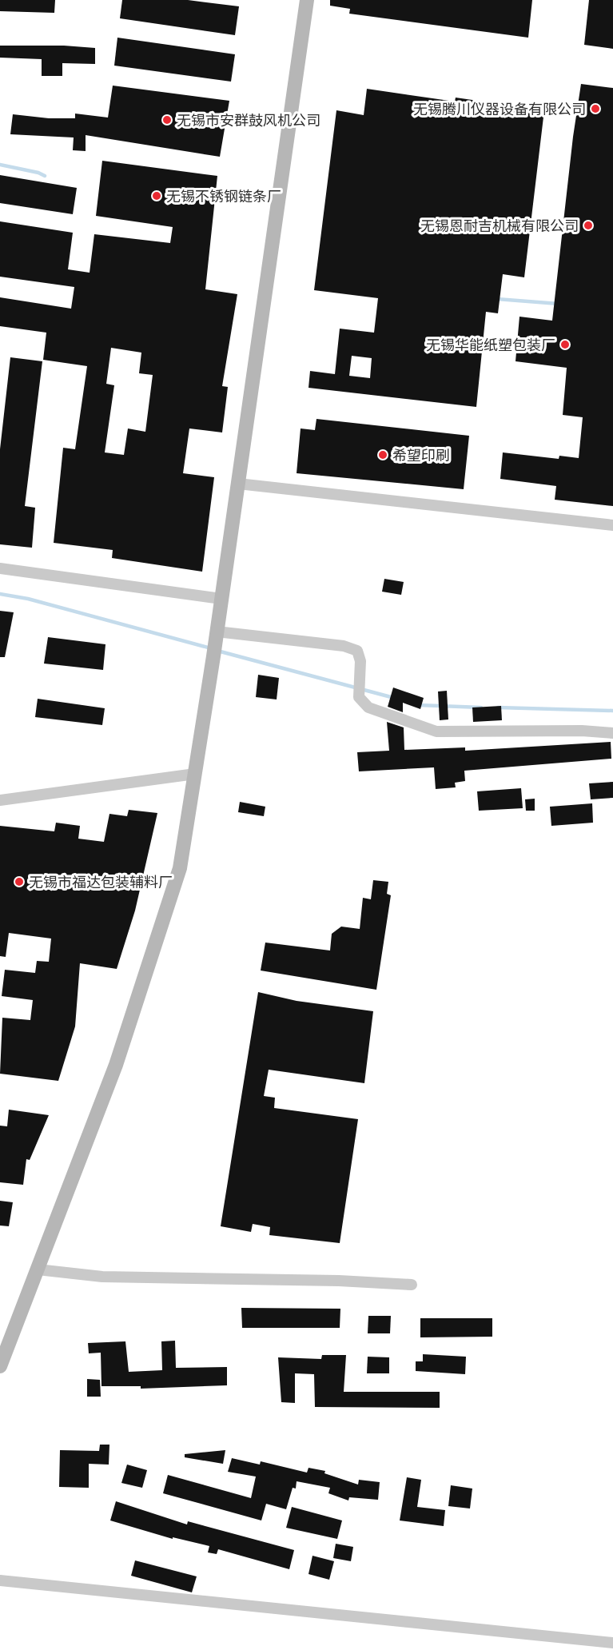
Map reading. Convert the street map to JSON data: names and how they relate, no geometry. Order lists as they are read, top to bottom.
{
  "places": [
    "无锡腾川仪器设备有限公司",
    "无锡市安群鼓风机公司",
    "无锡不锈钢链条厂",
    "无锡恩耐吉机械有限公司",
    "无锡华能纸塑包装厂",
    "希望印刷",
    "无锡市福达包装辅料厂"
  ]
}
